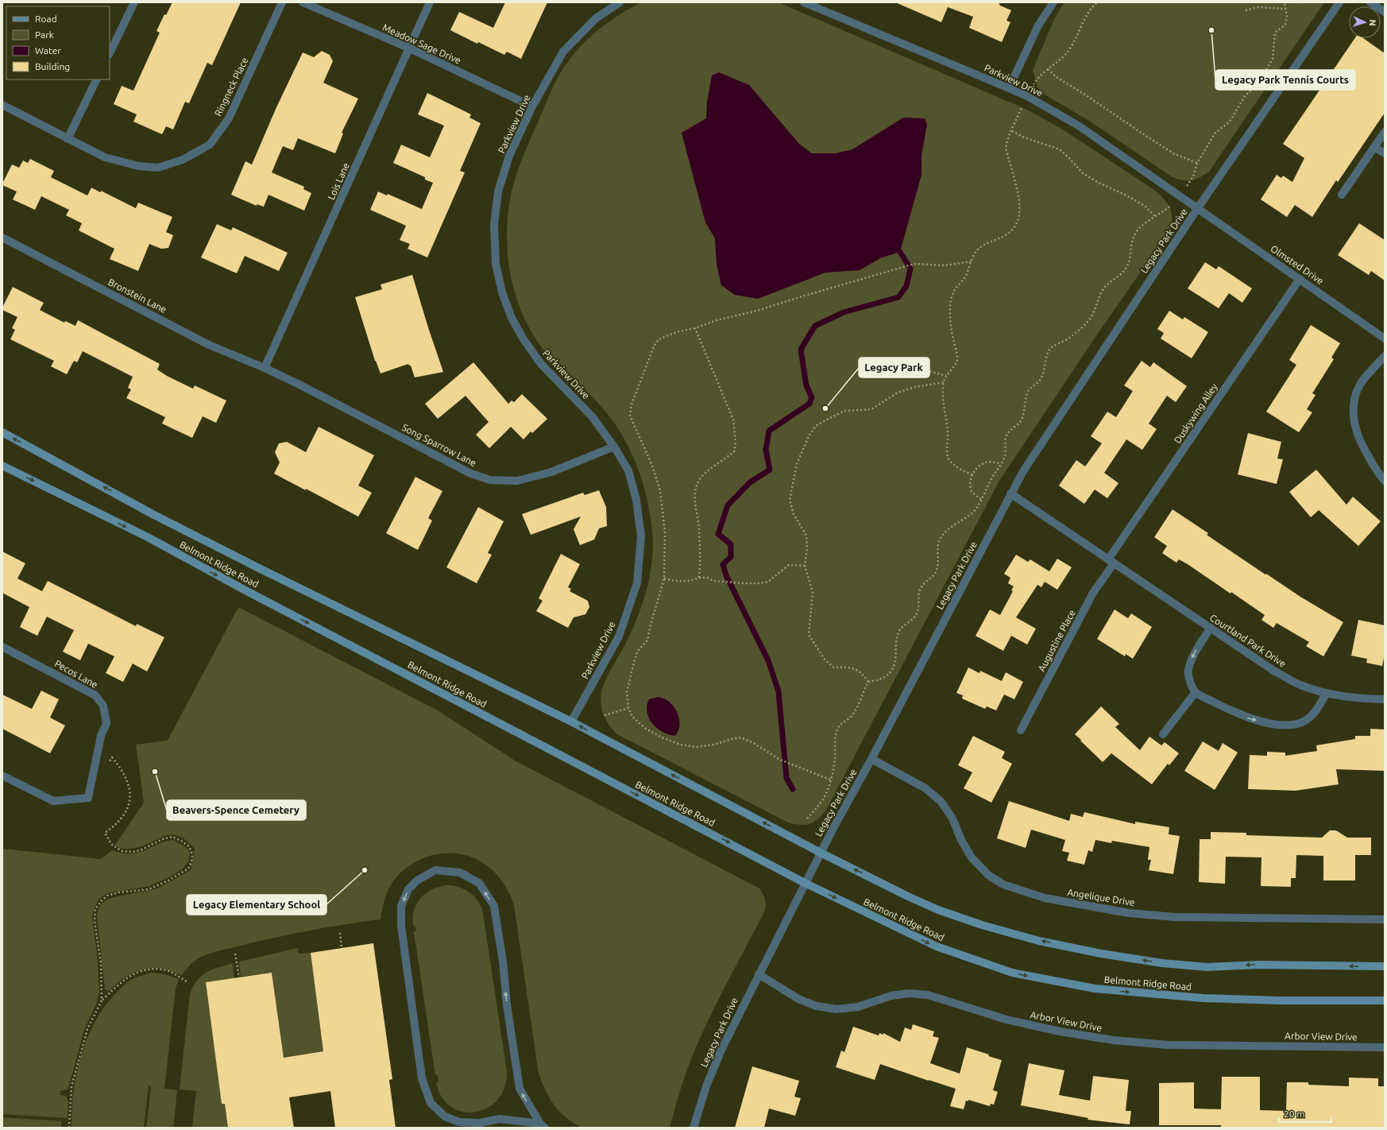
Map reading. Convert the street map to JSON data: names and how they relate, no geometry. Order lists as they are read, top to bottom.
{
  "streets": {
    "main road": ["Belmont Ridge Road"],
    "street": [
      "Meadow Sage Drive",
      "Parkview Drive",
      "Ringneck Place",
      "Lois Lane",
      "Legacy Park Drive",
      "Olmsted Drive",
      "Bronstein Lane",
      "Duskywing Alley",
      "Song Sparrow Lane",
      "Augustine Place",
      "Courtland Park Drive",
      "Pecos Lane",
      "Angelique Drive",
      "Arbor View Drive"
    ]
  },
  "crossings": [
    ["Meadow Sage Drive", "Parkview Drive"],
    ["Meadow Sage Drive", "Lois Lane"],
    ["Parkview Drive", "Legacy Park Drive"],
    ["Parkview Drive", "Olmsted Drive"],
    ["Parkview Drive", "Song Sparrow Lane"],
    ["Parkview Drive", "Belmont Ridge Road"],
    ["Lois Lane", "Bronstein Lane"],
    ["Lois Lane", "Song Sparrow Lane"],
    ["Legacy Park Drive", "Olmsted Drive"],
    ["Legacy Park Drive", "Belmont Ridge Road"],
    ["Legacy Park Drive", "Angelique Drive"],
    ["Legacy Park Drive", "Arbor View Drive"],
    ["Olmsted Drive", "Duskywing Alley"],
    ["Bronstein Lane", "Song Sparrow Lane"],
    ["Duskywing Alley", "Augustine Place"],
    ["Duskywing Alley", "Courtland Park Drive"],
    ["Augustine Place", "Courtland Park Drive"]
  ],
  "places": [
    "Legacy Park Tennis Courts",
    "Legacy Park",
    "Beavers-Spence Cemetery",
    "Legacy Elementary School"
  ],
  "legend": [
    "Road",
    "Park",
    "Water",
    "Building"
  ],
  "scale_bar": "20 m",
  "north": "right"
}
